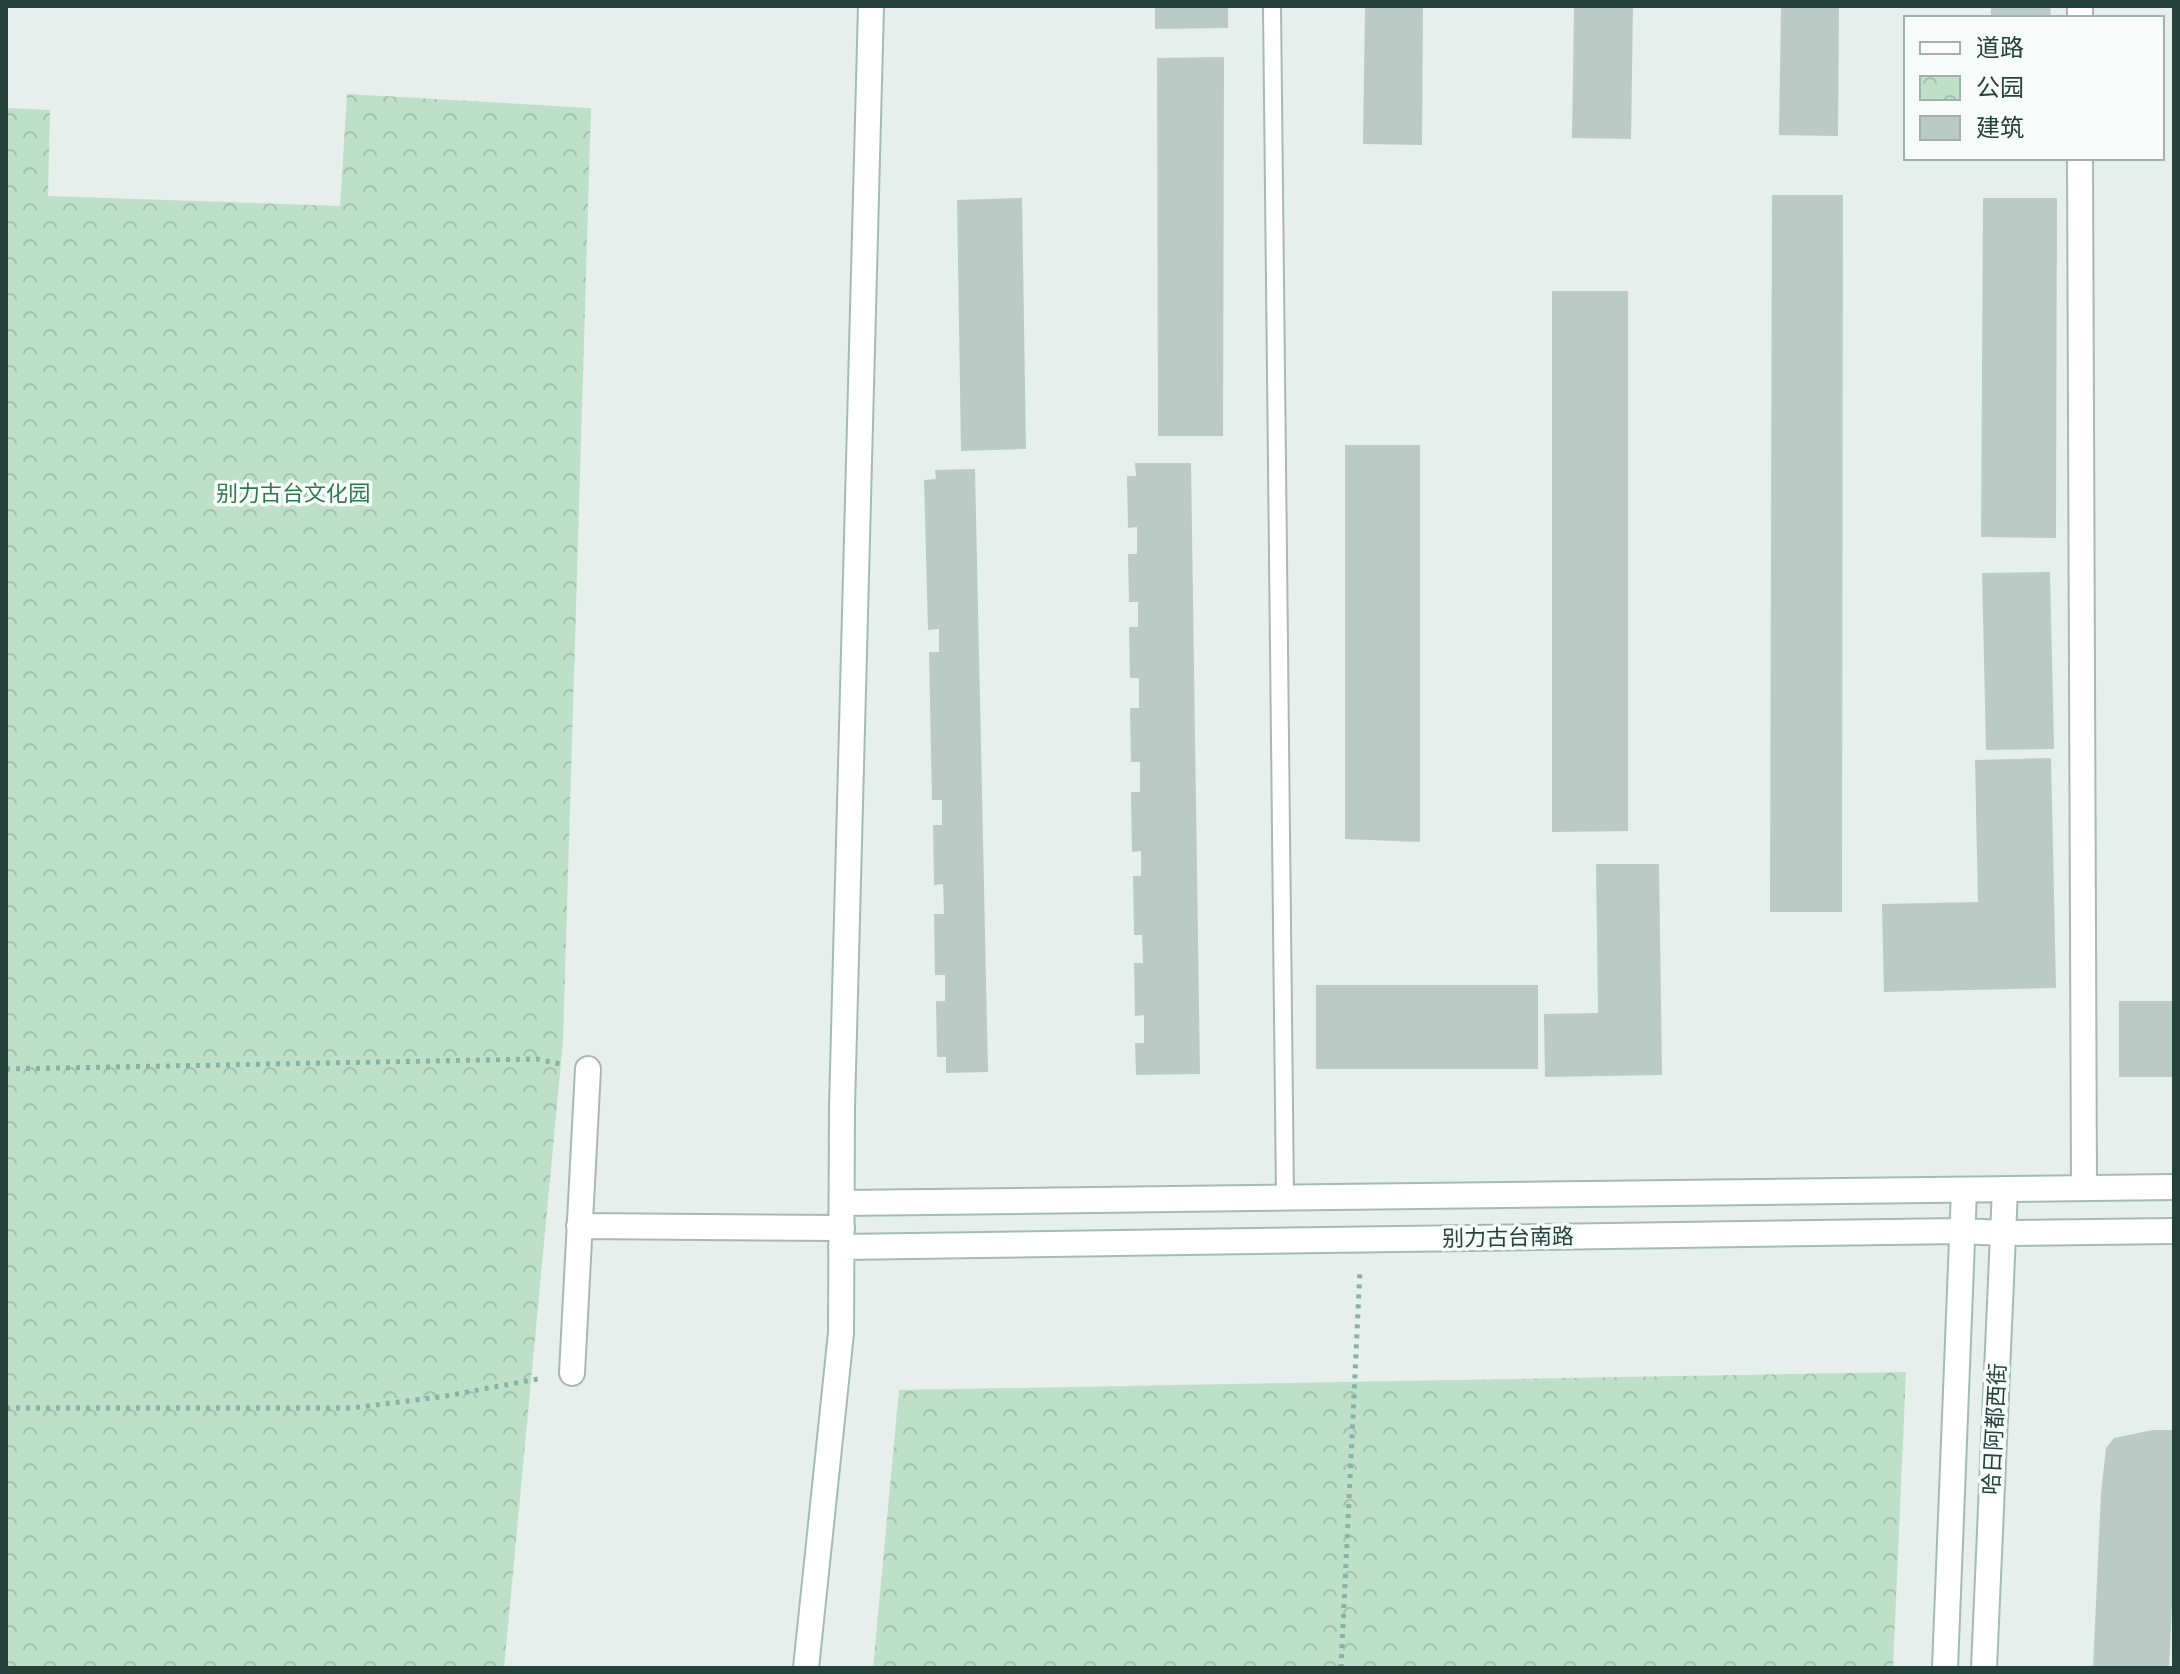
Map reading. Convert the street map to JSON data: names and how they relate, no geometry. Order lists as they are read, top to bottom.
{
  "streets": {
    "street": ["别力古台南路", "哈日阿都西街"]
  },
  "crossings": [
    ["别力古台南路", "哈日阿都西街"]
  ],
  "parks": ["别力古台文化园"],
  "legend": ["道路", "公园", "建筑"]
}
